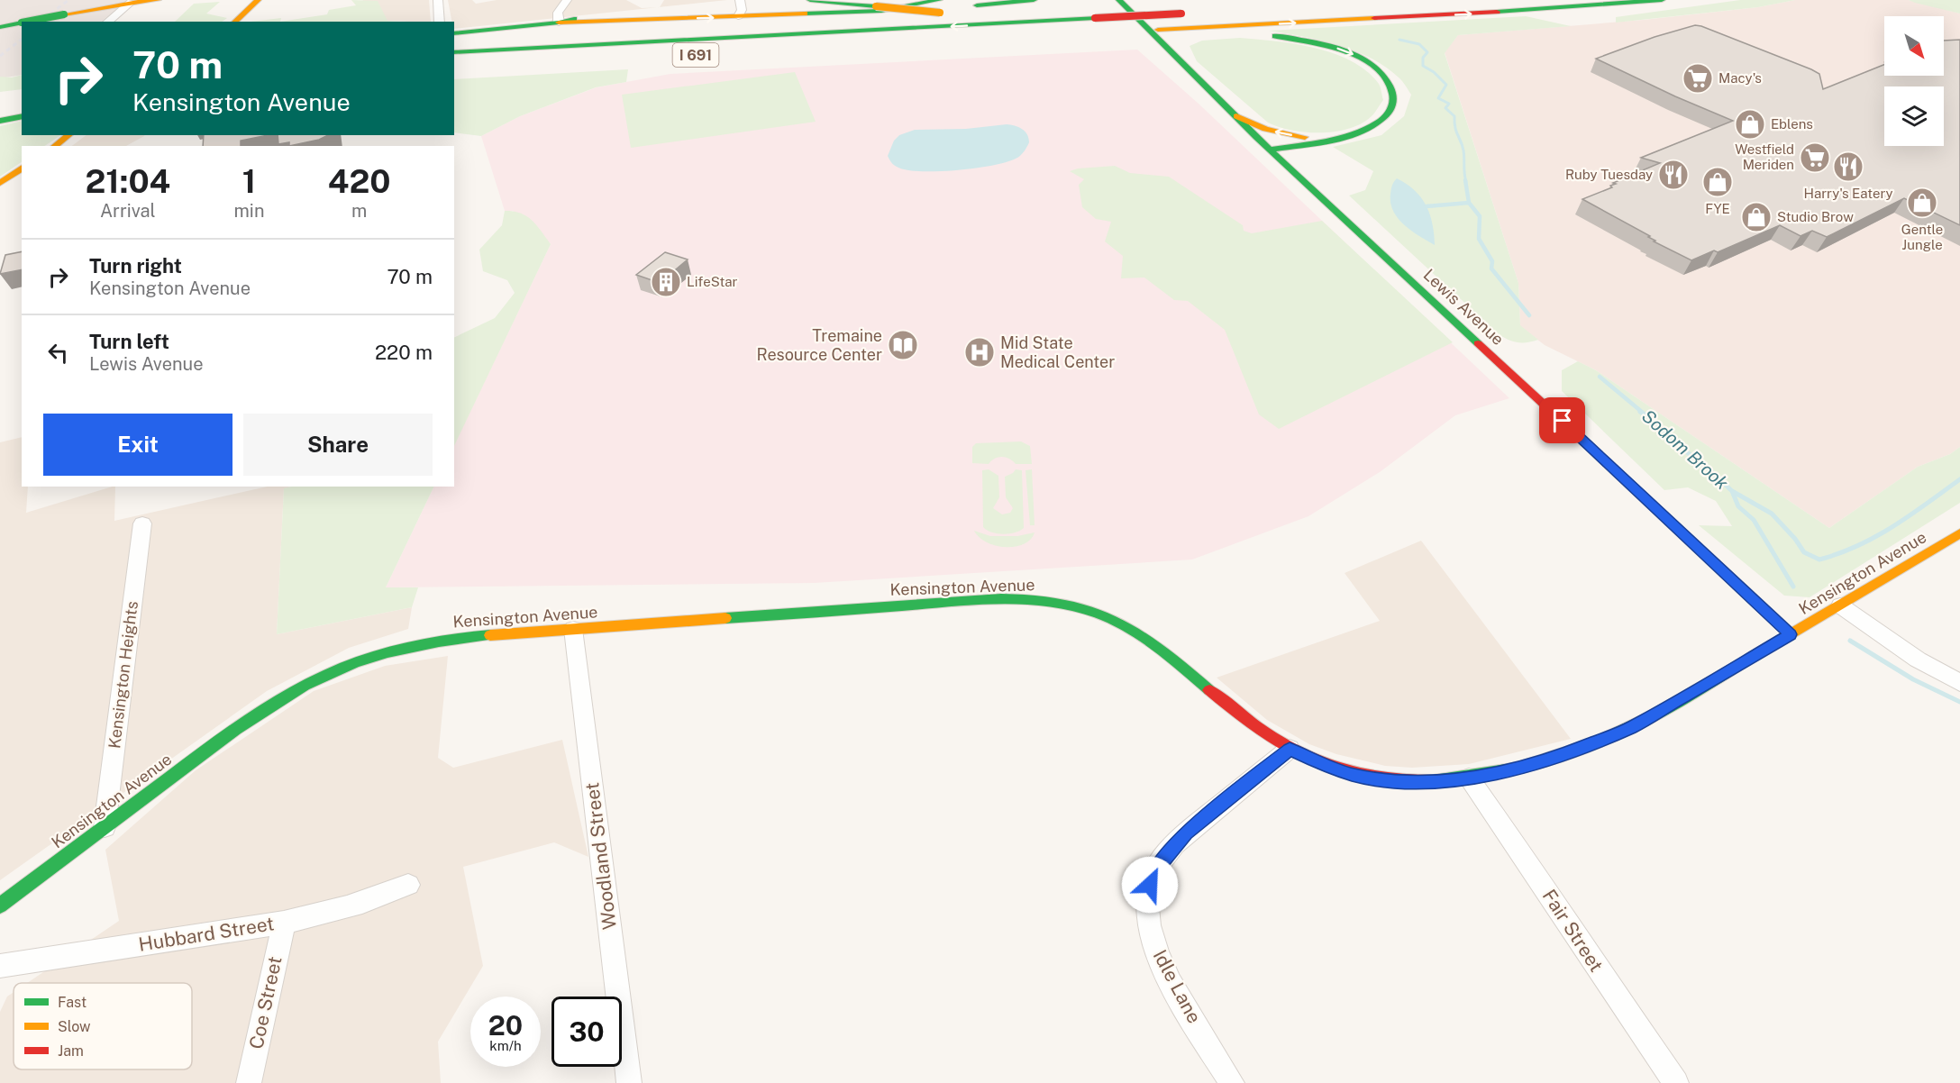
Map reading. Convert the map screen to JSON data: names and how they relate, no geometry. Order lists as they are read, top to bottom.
{
  "streets": {
    "main road": ["I 691", "Lewis Avenue", "Kensington Avenue"],
    "street": [
      "Kensington Heights",
      "Woodland Street",
      "Fair Street",
      "Hubbard Street",
      "Idle Lane",
      "Coe Street"
    ]
  },
  "crossings": [
    ["Lewis Avenue", "Kensington Avenue"],
    ["Kensington Avenue", "Kensington Heights"],
    ["Kensington Avenue", "Woodland Street"],
    ["Kensington Avenue", "Fair Street"],
    ["Kensington Avenue", "Idle Lane"],
    ["Hubbard Street", "Coe Street"]
  ],
  "water": ["Sodom Brook"],
  "places": {
    "supermarket": ["Macy's", "Westfield Meriden"],
    "shop": [
      "Eblens",
      "FYE",
      "Gentle Jungle",
      "Studio Brow"
    ],
    "restaurant": ["Harry's Eatery", "Ruby Tuesday"],
    "building": ["LifeStar"],
    "library": ["Tremaine Resource Center"],
    "hospital": ["Mid State Medical Center"]
  },
  "legend": ["Fast", "Slow", "Jam"],
  "north": "bottom right",
  "page": {
    "turn": ["70 m", "Kensington Avenue"],
    "eta": [
      "21:04",
      "Arrival",
      "1",
      "min",
      "420",
      "m"
    ],
    "list": [
      {
        "name": "Turn right",
        "note": "Kensington Avenue",
        "value": "70 m"
      },
      {
        "name": "Turn left",
        "note": "Lewis Avenue",
        "value": "220 m"
      }
    ],
    "buttons": ["Exit", "Share"],
    "speed": "20 km/h",
    "limit": "30"
  }
}
